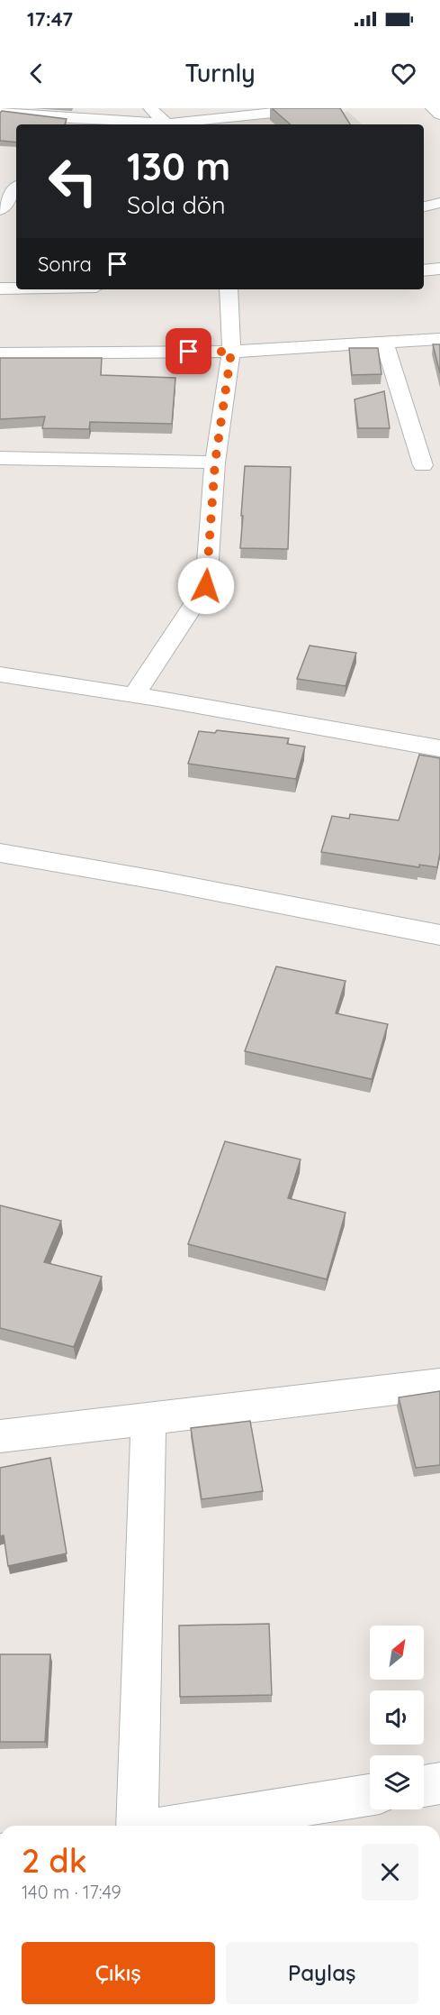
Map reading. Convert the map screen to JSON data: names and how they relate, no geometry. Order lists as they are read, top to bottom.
{
  "north": "top right",
  "page": {
    "status": "17:47",
    "header": "Turnly",
    "turn": ["130 m", "Sola dön"],
    "then": "Sonra",
    "heading": ["2 dk", "140 m · 17:49"],
    "buttons": ["Çıkış", "Paylaş"]
  }
}
